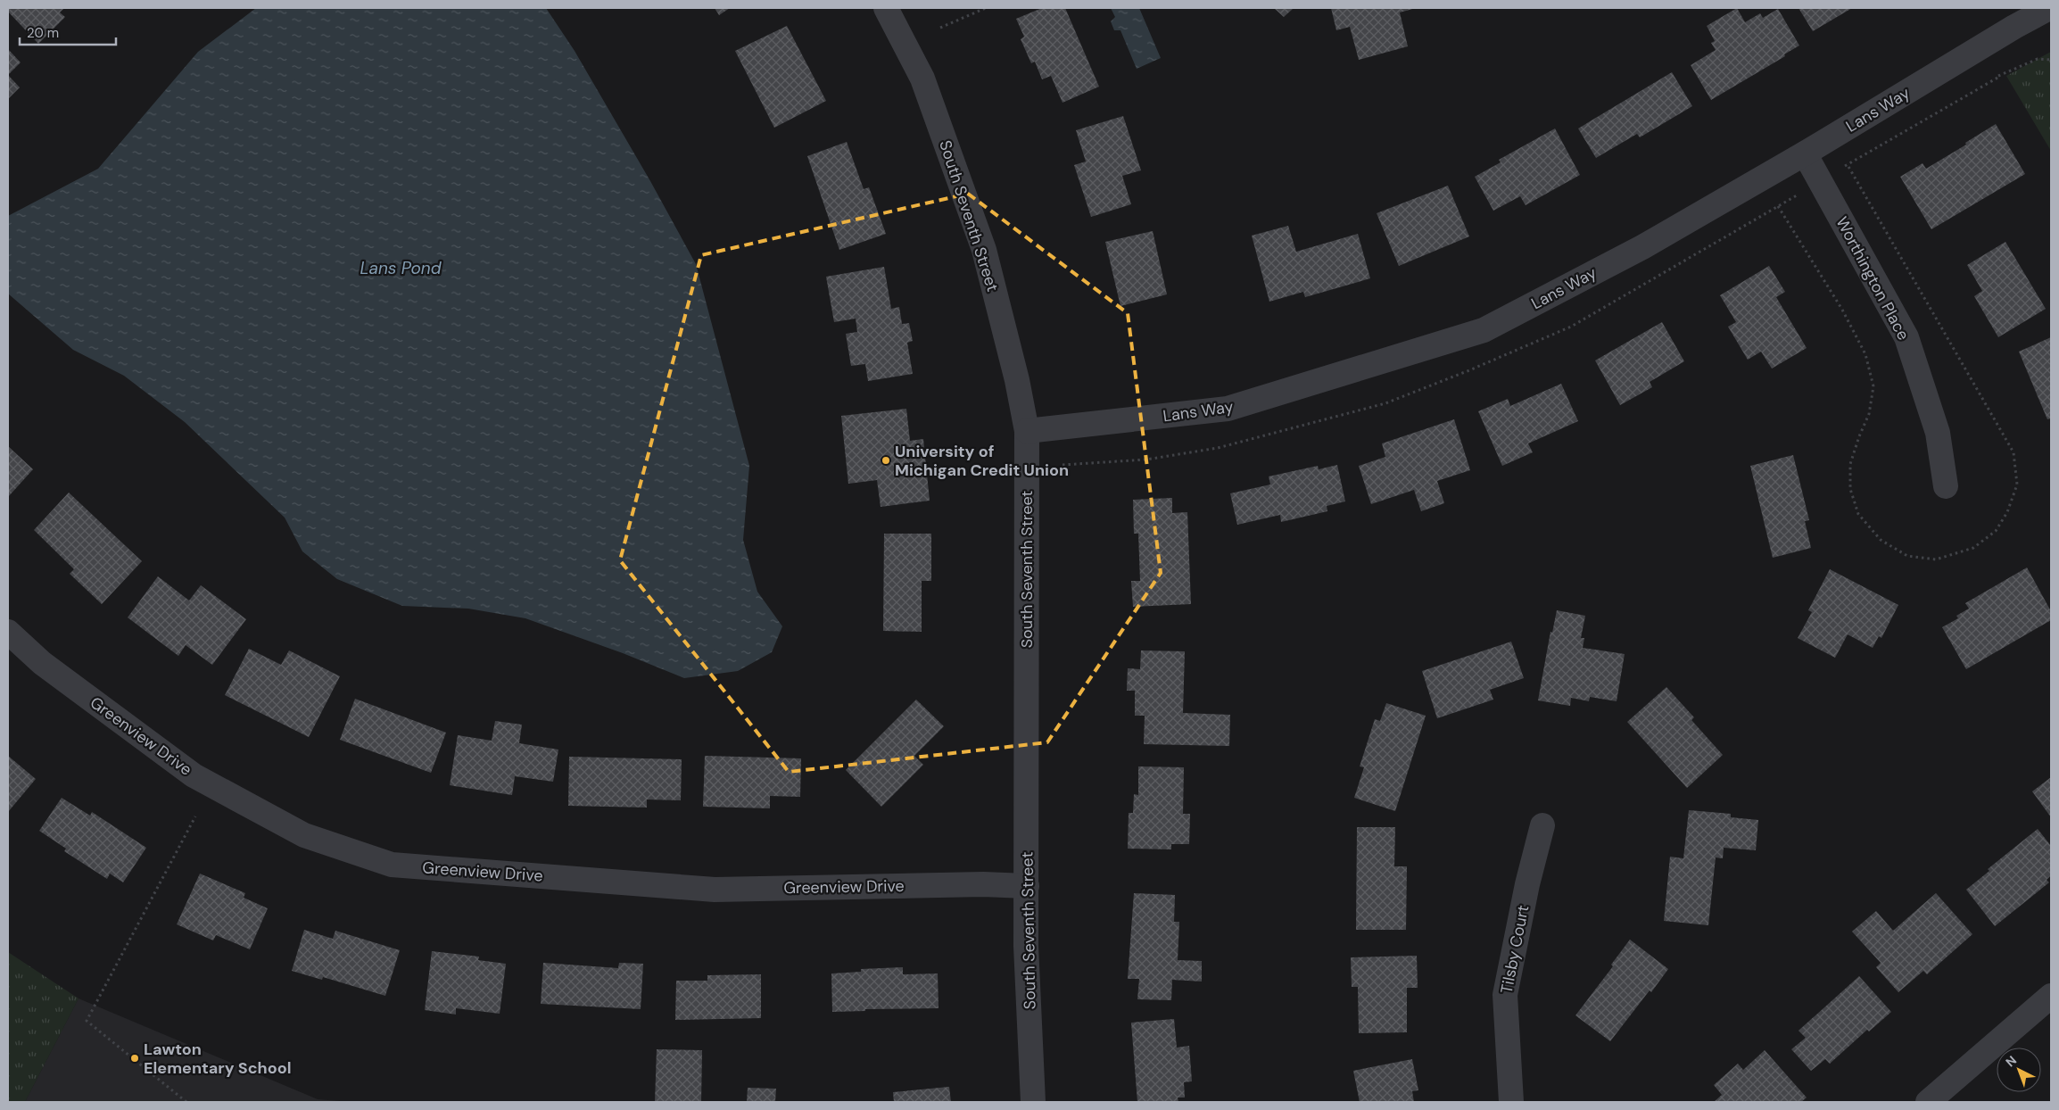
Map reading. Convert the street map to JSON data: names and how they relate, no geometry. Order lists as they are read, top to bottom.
{
  "streets": {
    "street": [
      "Lans Way",
      "South Seventh Street",
      "Worthington Place",
      "Greenview Drive",
      "Tilsby Court"
    ]
  },
  "crossings": [
    ["Lans Way", "South Seventh Street"],
    ["Lans Way", "Worthington Place"],
    ["South Seventh Street", "Greenview Drive"]
  ],
  "water": ["Lans Pond"],
  "places": ["University of Michigan Credit Union", "Lawton Elementary School"],
  "scale_bar": "20 m",
  "north": "top left"
}
